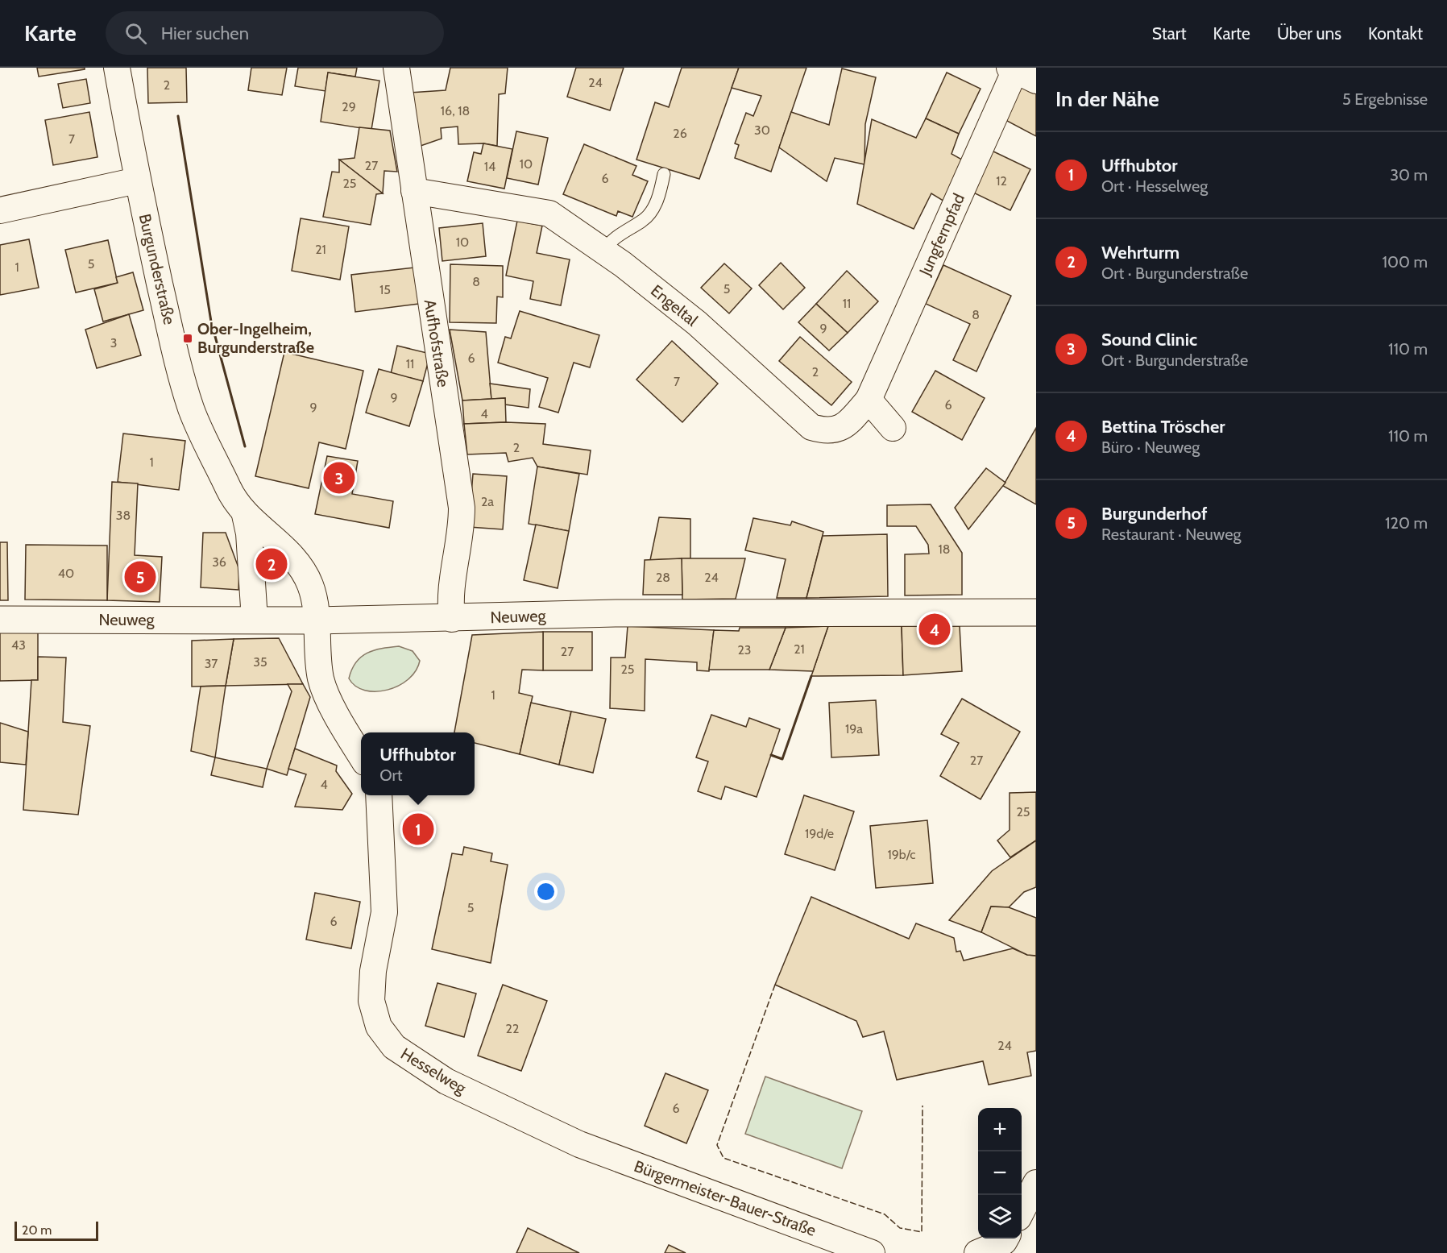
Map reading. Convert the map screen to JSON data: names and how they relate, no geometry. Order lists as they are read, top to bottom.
{
  "streets": {
    "street": [
      "Jungfernpfad",
      "Burgunderstraße",
      "Engeltal",
      "Aufhofstraße",
      "Neuweg",
      "Hesselweg",
      "Bürgermeister-Bauer-Straße"
    ]
  },
  "crossings": [
    ["Jungfernpfad", "Engeltal"],
    ["Burgunderstraße", "Neuweg"],
    ["Engeltal", "Aufhofstraße"],
    ["Aufhofstraße", "Neuweg"],
    ["Hesselweg", "Bürgermeister-Bauer-Straße"]
  ],
  "places": {
    "transit": ["Ober-Ingelheim, Burgunderstraße"]
  },
  "house_numbers": [
    "24",
    "2",
    "29",
    "16, 18",
    "30",
    "26",
    "7",
    "10",
    "27",
    "14",
    "6",
    "12",
    "25",
    "10",
    "21",
    "5",
    "1",
    "8",
    "5",
    "15",
    "11",
    "8",
    "9",
    "3",
    "6",
    "11",
    "2",
    "7",
    "9",
    "6",
    "9",
    "4",
    "2",
    "1",
    "2a",
    "38",
    "18",
    "36",
    "40",
    "28",
    "24",
    "43",
    "21",
    "23",
    "27",
    "35",
    "37",
    "25",
    "1",
    "19a",
    "27",
    "4",
    "25",
    "19d/e",
    "19b/c",
    "5",
    "6",
    "22",
    "24",
    "6"
  ],
  "scale_bar": "20 m",
  "page": {
    "header": "Karte",
    "search": "Hier suchen",
    "nav": [
      "Start",
      "Karte",
      "Über uns",
      "Kontakt"
    ],
    "heading": ["In der Nähe", "5 Ergebnisse"],
    "list": [
      {
        "mark": "1",
        "name": "Uffhubtor",
        "note": "Ort · Hesselweg",
        "value": "30 m"
      },
      {
        "mark": "2",
        "name": "Wehrturm",
        "note": "Ort · Burgunderstraße",
        "value": "100 m"
      },
      {
        "mark": "3",
        "name": "Sound Clinic",
        "note": "Ort · Burgunderstraße",
        "value": "110 m"
      },
      {
        "mark": "4",
        "name": "Bettina Tröscher",
        "note": "Büro · Neuweg",
        "value": "110 m"
      },
      {
        "mark": "5",
        "name": "Burgunderhof",
        "note": "Restaurant · Neuweg",
        "value": "120 m"
      }
    ],
    "pins": [
      "3",
      "2",
      "5",
      "4",
      "1"
    ],
    "popup": ["Uffhubtor", "Ort"],
    "map_buttons": ["+", "−"],
    "scale": "20 m"
  }
}
